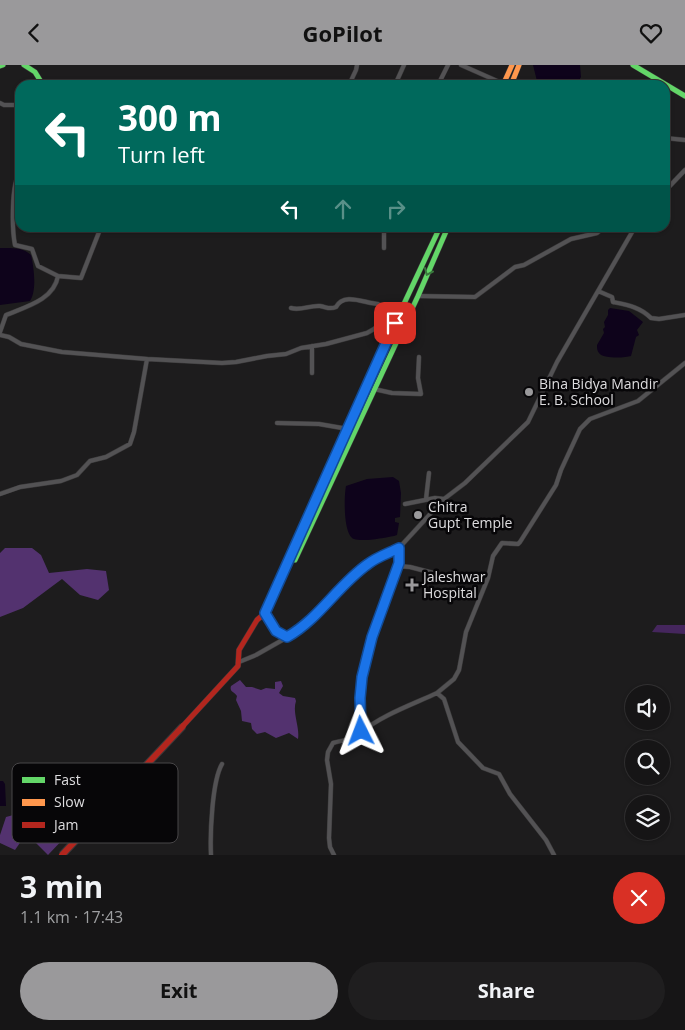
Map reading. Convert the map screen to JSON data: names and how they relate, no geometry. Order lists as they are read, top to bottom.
{
  "places": {
    "other": ["Bina Bidya Mandir E. B. School", "Chitra Gupt Temple"],
    "health": ["Jaleshwar Hospital"]
  },
  "legend": ["Fast", "Slow", "Jam"],
  "page": {
    "header": "GoPilot",
    "turn": ["300 m", "Turn left"],
    "heading": ["3 min", "1.1 km · 17:43"],
    "buttons": ["Exit", "Share"]
  }
}
